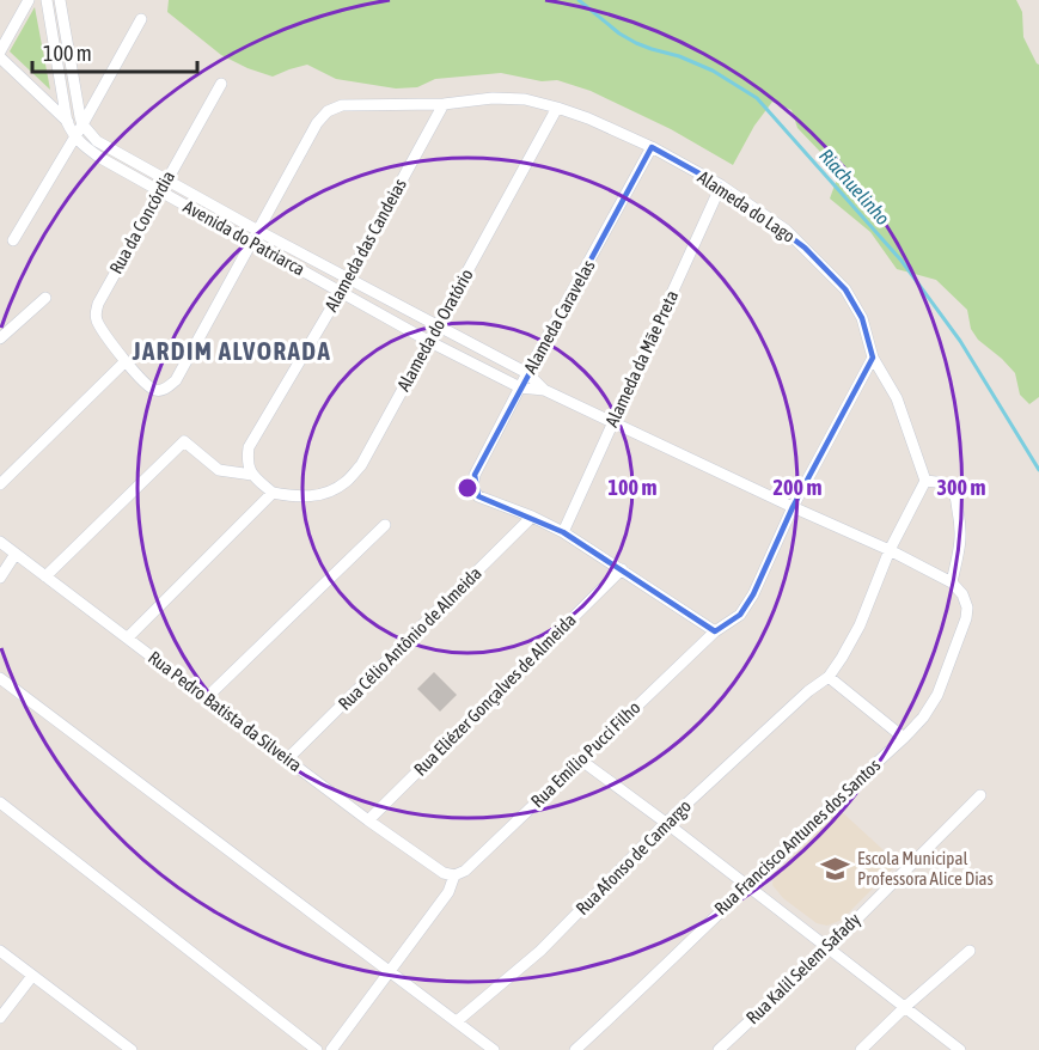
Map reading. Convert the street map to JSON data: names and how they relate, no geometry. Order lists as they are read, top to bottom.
{
  "streets": {
    "street": [
      "Alameda do Lago",
      "Rua da Concórdia",
      "Avenida do Patriarca",
      "Alameda das Candeias",
      "Alameda Caravelas",
      "Alameda do Oratório",
      "Alameda da Mãe Preta",
      "Rua Célio Antônio de Almeida",
      "Rua Eliézer Gonçalves de Almeida",
      "Rua Pedro Batista da Silveira",
      "Rua Emílio Pucci Filho",
      "Rua Francisco Antunes dos Santos",
      "Rua Afonso de Camargo",
      "Rua Kalil Selem Safady"
    ]
  },
  "crossings": [
    ["Alameda do Lago", "Avenida do Patriarca"],
    ["Alameda do Lago", "Alameda das Candeias"],
    ["Alameda do Lago", "Alameda Caravelas"],
    ["Alameda do Lago", "Alameda do Oratório"],
    ["Alameda do Lago", "Alameda da Mãe Preta"],
    ["Alameda do Lago", "Rua Emílio Pucci Filho"],
    ["Rua da Concórdia", "Avenida do Patriarca"],
    ["Avenida do Patriarca", "Alameda das Candeias"],
    ["Avenida do Patriarca", "Alameda Caravelas"],
    ["Avenida do Patriarca", "Alameda do Oratório"],
    ["Avenida do Patriarca", "Alameda da Mãe Preta"],
    ["Avenida do Patriarca", "Rua Emílio Pucci Filho"],
    ["Avenida do Patriarca", "Rua Francisco Antunes dos Santos"],
    ["Alameda Caravelas", "Rua Célio Antônio de Almeida"],
    ["Rua Célio Antônio de Almeida", "Rua Pedro Batista da Silveira"],
    ["Rua Eliézer Gonçalves de Almeida", "Rua Pedro Batista da Silveira"],
    ["Rua Pedro Batista da Silveira", "Rua Emílio Pucci Filho"]
  ],
  "districts": ["JARDIM ALVORADA"],
  "water": ["Riachuelinho"],
  "places": {
    "school or university": ["Escola Municipal Professora Alice Dias"]
  },
  "scale_bar": "100 m",
  "rings": ["100 m", "200 m", "300 m"]
}
